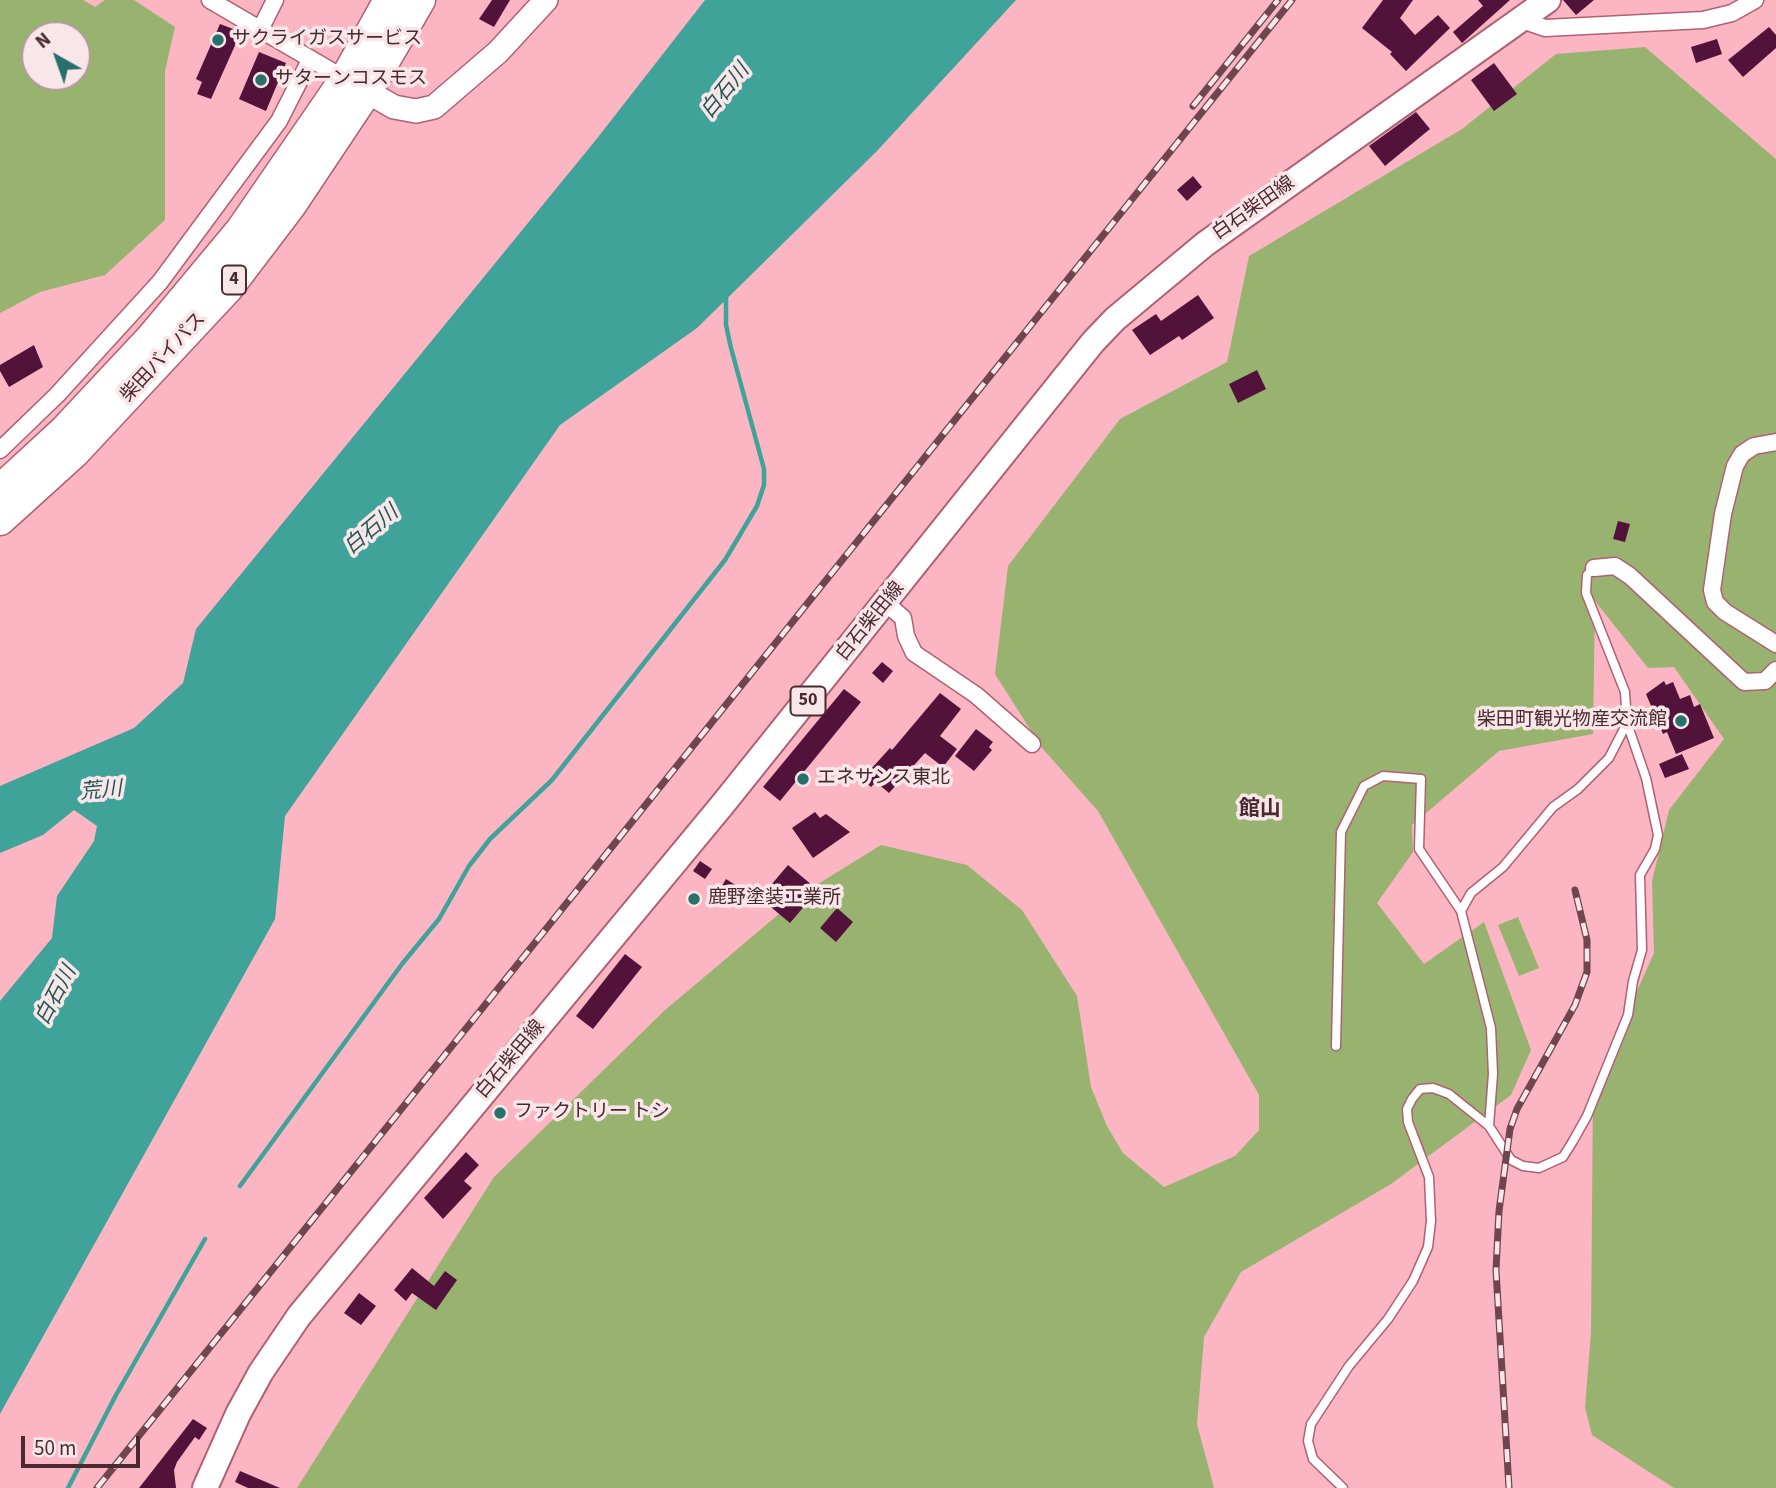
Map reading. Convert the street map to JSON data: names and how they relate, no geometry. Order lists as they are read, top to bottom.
{
  "streets": {
    "highway": ["4", "柴田バイパス"],
    "main road": ["白石柴田線", "50"]
  },
  "districts": ["館山"],
  "water": ["白石川", "荒川"],
  "places": [
    "サクライガスサービス",
    "サターンコスモス",
    "柴田町観光物産交流館",
    "エネサンス東北",
    "鹿野塗装工業所",
    "ファクトリー トシ"
  ],
  "scale_bar": "50 m",
  "north": "top left"
}
